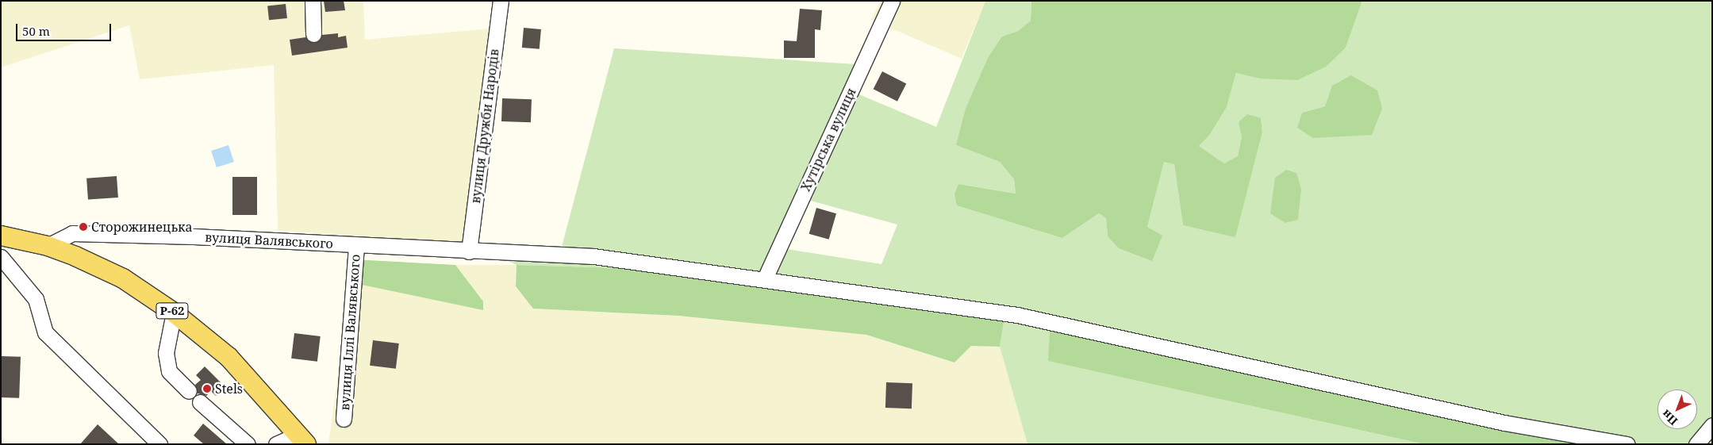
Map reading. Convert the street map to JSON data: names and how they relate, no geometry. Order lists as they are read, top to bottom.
{
  "streets": {
    "main road": ["Р-62"],
    "street": [
      "вулиця Дружби Народів",
      "Хутірська вулиця",
      "вулиця Валявського",
      "вулиця Іллі Валявського"
    ]
  },
  "crossings": [
    ["вулиця Дружби Народів", "вулиця Валявського"],
    ["Хутірська вулиця", "вулиця Валявського"],
    ["вулиця Валявського", "Р-62"],
    ["вулиця Валявського", "вулиця Іллі Валявського"]
  ],
  "places": ["Сторожинецька", "Stels"],
  "scale_bar": "50 m",
  "north": "bottom left"
}
